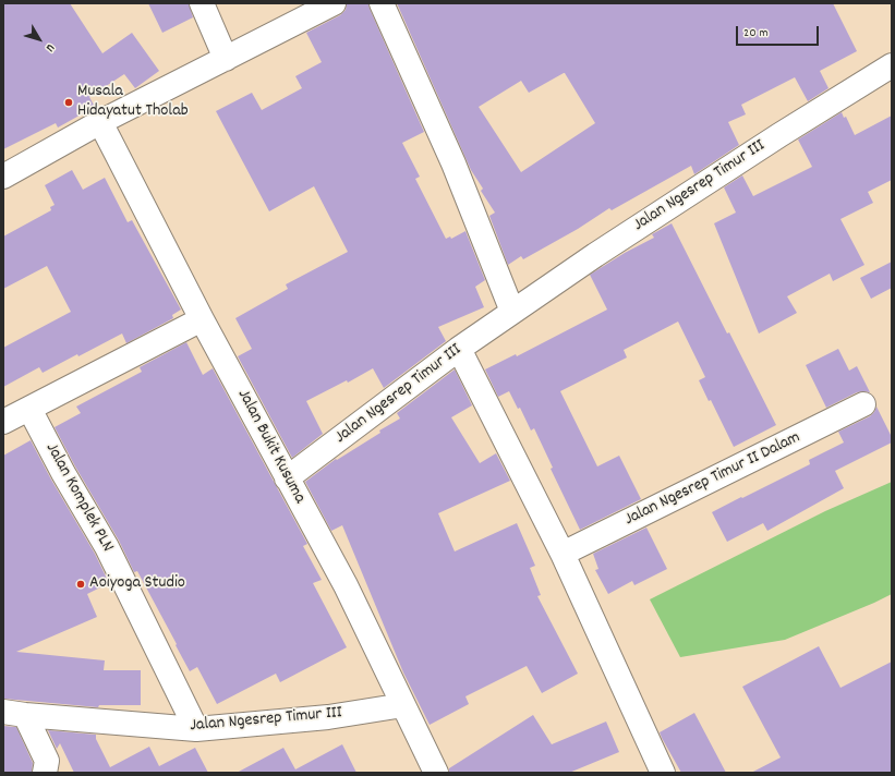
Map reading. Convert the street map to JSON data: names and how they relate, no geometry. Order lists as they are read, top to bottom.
{
  "streets": {
    "street": [
      "Jalan Ngesrep Timur III",
      "Jalan Bukit Kusuma",
      "Jalan Ngesrep Timur II Dalam",
      "Jalan Komplek PLN"
    ]
  },
  "crossings": [
    ["Jalan Ngesrep Timur III", "Jalan Bukit Kusuma"],
    ["Jalan Ngesrep Timur III", "Jalan Komplek PLN"]
  ],
  "places": ["Musala Hidayatut Tholab", "Aoiyoga Studio"],
  "scale_bar": "20 m",
  "north": "bottom right"
}
